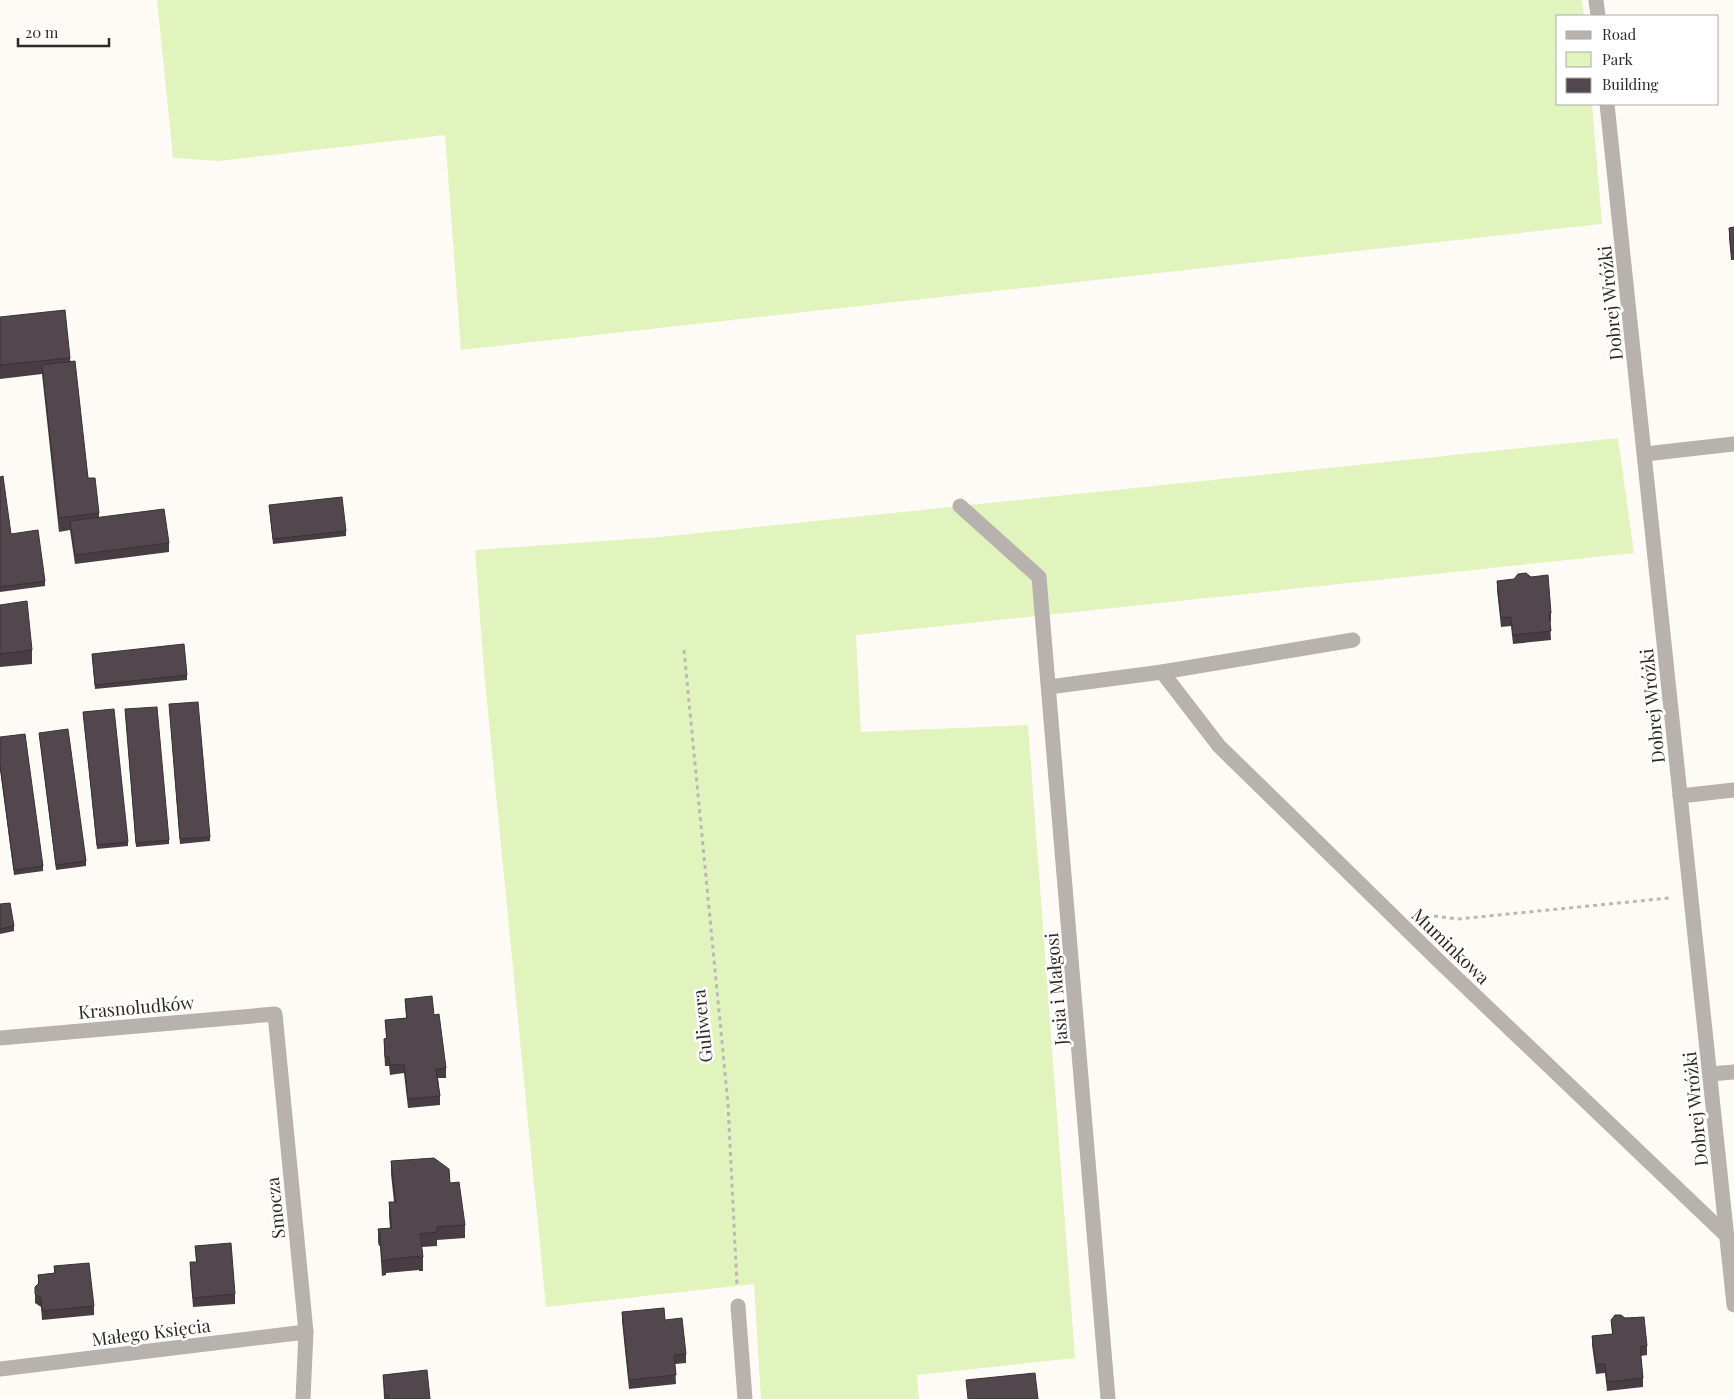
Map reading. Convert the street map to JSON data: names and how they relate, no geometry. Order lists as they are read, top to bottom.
{
  "streets": {
    "street": [
      "Dobrej Wróżki",
      "Muminkowa",
      "Jasia i Małgosi",
      "Krasnoludków",
      "Smocza",
      "Małego Księcia"
    ],
    "path": ["Guliwera"]
  },
  "crossings": [
    ["Dobrej Wróżki", "Muminkowa"],
    ["Krasnoludków", "Smocza"],
    ["Smocza", "Małego Księcia"]
  ],
  "legend": ["Road", "Park", "Building"],
  "scale_bar": "20 m"
}
